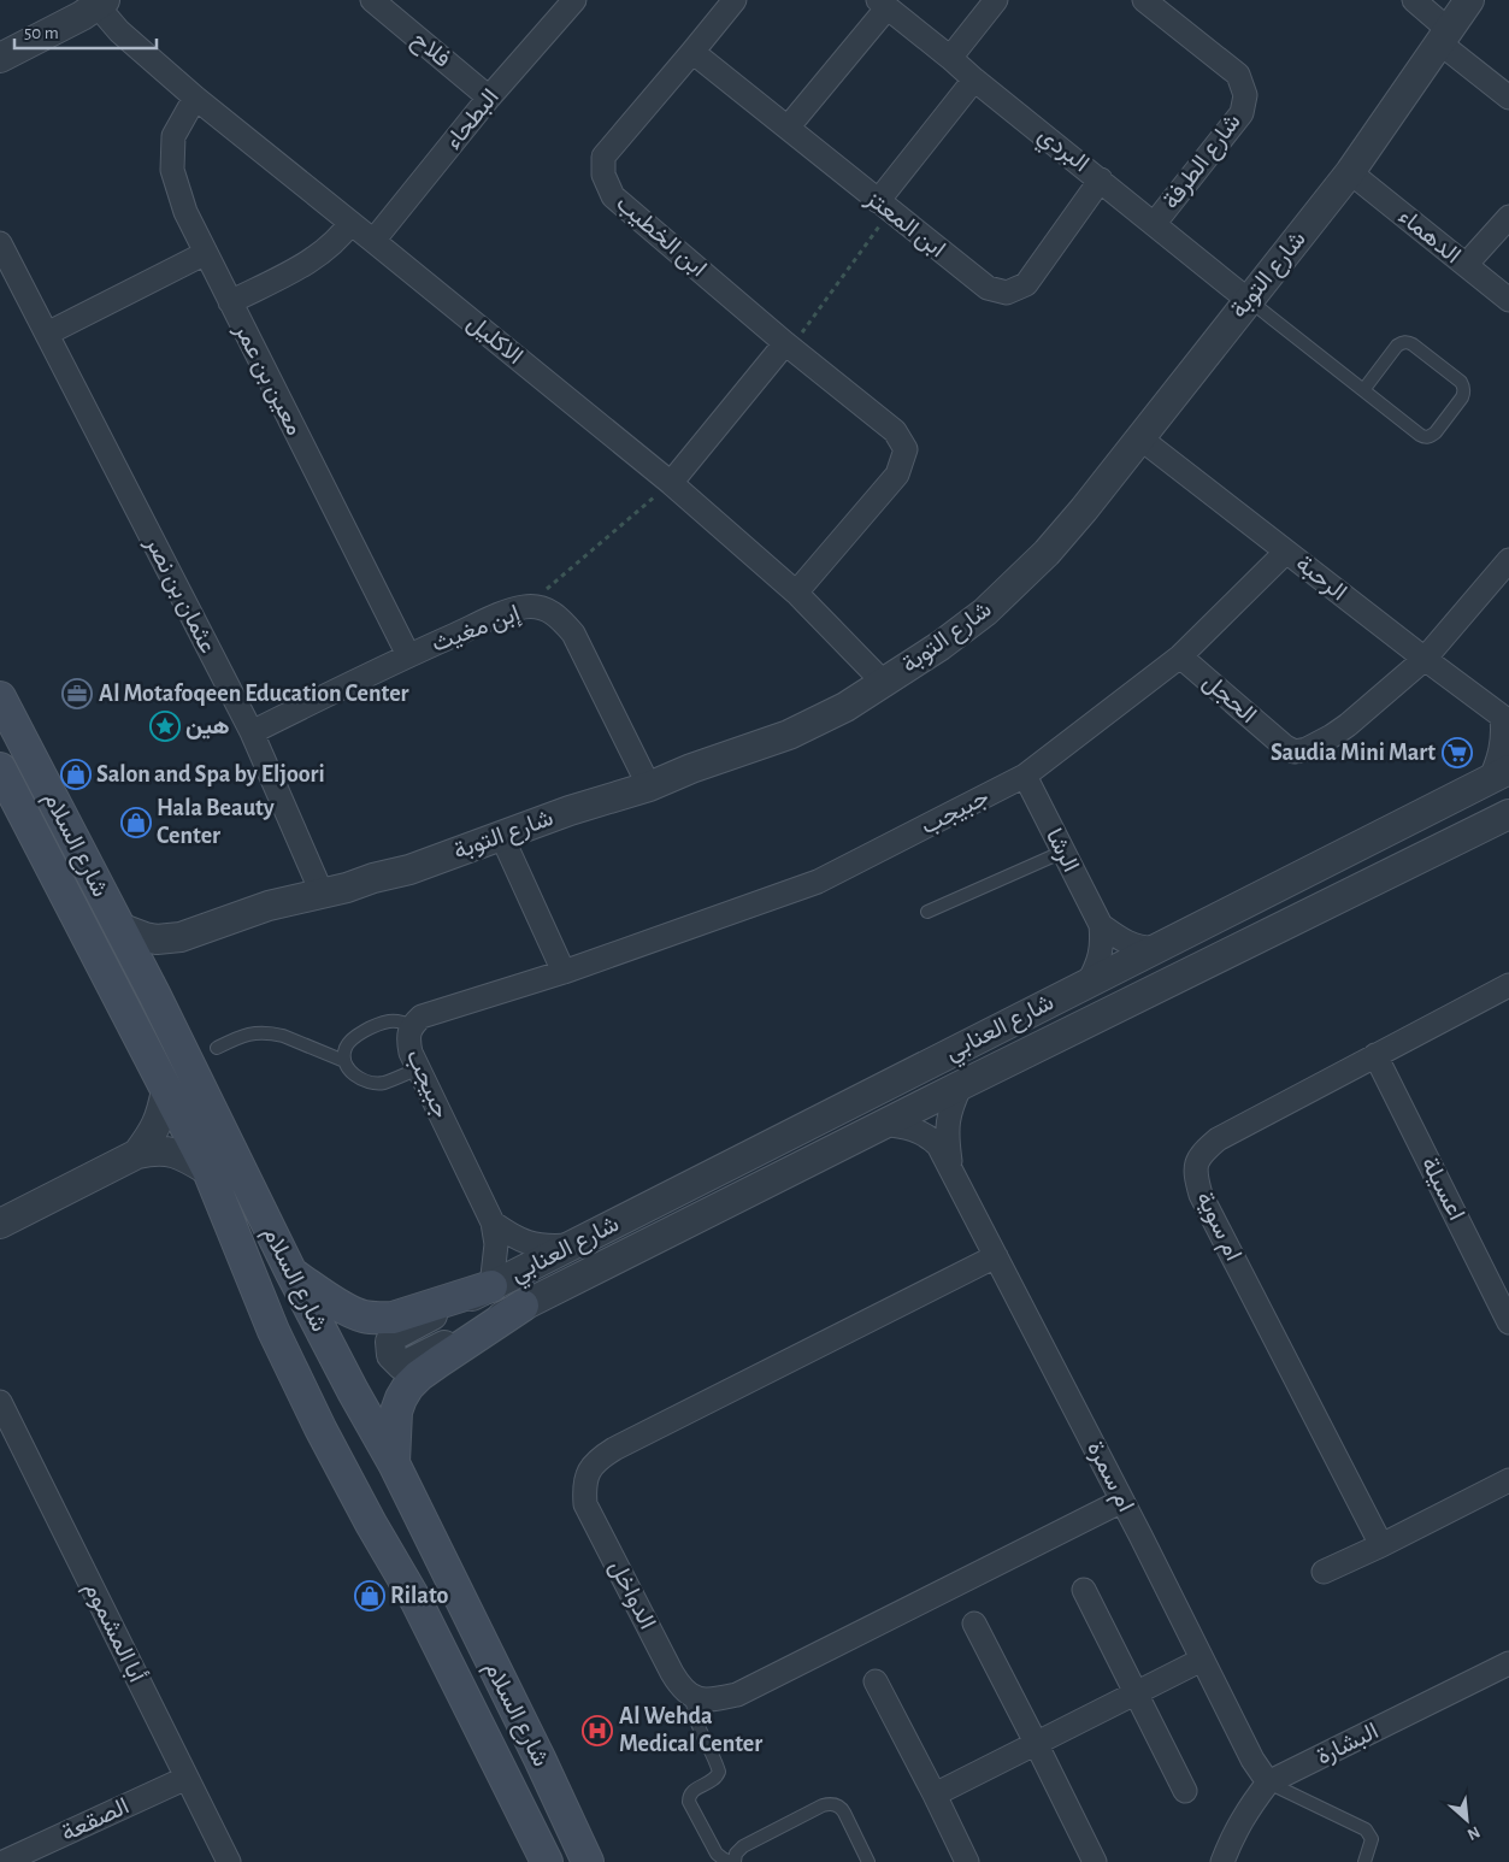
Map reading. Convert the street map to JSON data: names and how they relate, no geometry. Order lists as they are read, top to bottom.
{
  "streets": {
    "main road": ["شارع السلام"],
    "street": [
      "فلاح",
      "البطحاء",
      "البردي",
      "شارع الطرفة",
      "ابن المعتز",
      "ابن الخطيب",
      "الدهماء",
      "شارع التوبة",
      "الاكليل",
      "معين بن عمر",
      "الرحبة",
      "عثمان بن نصر",
      "إبن مغيث",
      "الحجل",
      "جبيجب",
      "الرشا",
      "شارع العنابي",
      "اعسيلة",
      "ام سوية",
      "ام سمرة",
      "الدواخل",
      "أبا المشموم",
      "البشارة",
      "الصقعة"
    ]
  },
  "crossings": [
    ["فلاح", "البطحاء"],
    ["البطحاء", "الاكليل"],
    ["البردي", "شارع الطرفة"],
    ["البردي", "ابن المعتز"],
    ["البردي", "شارع التوبة"],
    ["ابن المعتز", "ابن الخطيب"],
    ["ابن الخطيب", "الاكليل"],
    ["الدهماء", "شارع التوبة"],
    ["شارع التوبة", "الاكليل"],
    ["شارع التوبة", "الرحبة"],
    ["شارع التوبة", "عثمان بن نصر"],
    ["شارع التوبة", "إبن مغيث"],
    ["شارع التوبة", "شارع السلام"],
    ["الاكليل", "معين بن عمر"],
    ["معين بن عمر", "إبن مغيث"],
    ["الرحبة", "الحجل"],
    ["الرحبة", "جبيجب"],
    ["الرحبة", "شارع العنابي"],
    ["عثمان بن نصر", "إبن مغيث"],
    ["الحجل", "جبيجب"],
    ["جبيجب", "الرشا"],
    ["جبيجب", "شارع العنابي"],
    ["الرشا", "شارع العنابي"],
    ["شارع العنابي", "ام سمرة"],
    ["اعسيلة", "ام سوية"],
    ["ام سمرة", "الدواخل"],
    ["ام سمرة", "البشارة"],
    ["أبا المشموم", "الصقعة"]
  ],
  "places": {
    "office": ["Al Motafoqeen Education Center"],
    "place": ["هين"],
    "supermarket": ["Saudia Mini Mart"],
    "shop": ["Salon and Spa by Eljoori", "Hala Beauty Center", "Rilato"],
    "hospital": ["Al Wehda Medical Center"]
  },
  "scale_bar": "50 m",
  "north": "bottom right"
}
